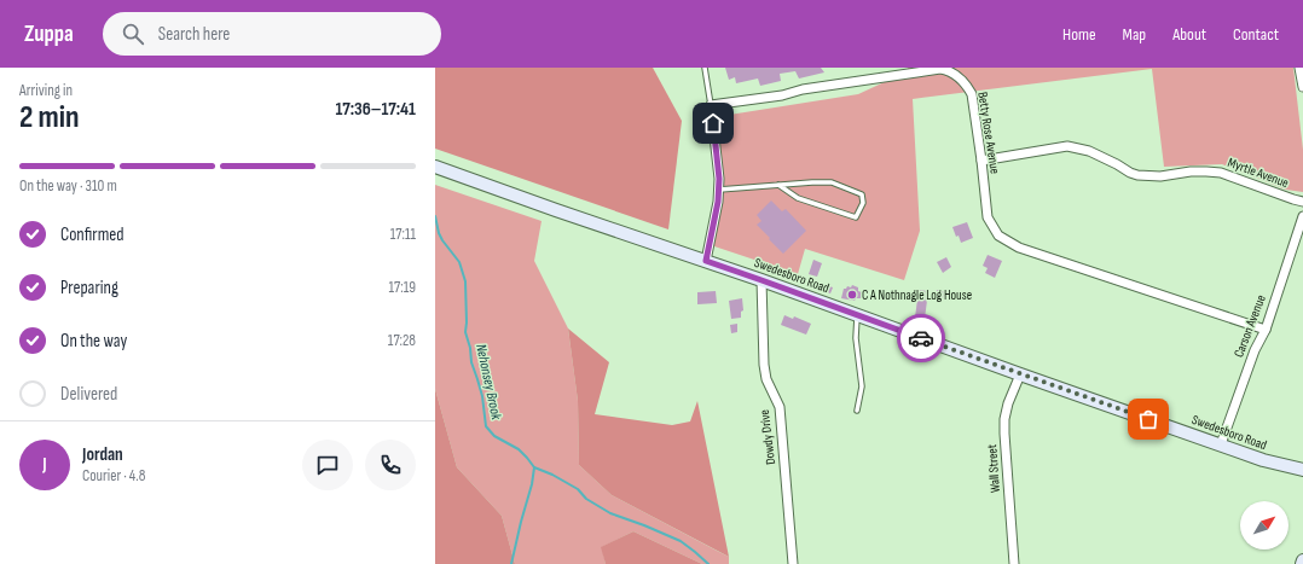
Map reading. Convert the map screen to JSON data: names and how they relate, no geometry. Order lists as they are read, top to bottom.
{
  "streets": {
    "main road": ["Swedesboro Road"],
    "street": [
      "Betty Rose Avenue",
      "Myrtle Avenue",
      "Carson Avenue",
      "Dowdy Drive",
      "Wall Street"
    ]
  },
  "crossings": [
    ["Betty Rose Avenue", "Myrtle Avenue"],
    ["Betty Rose Avenue", "Carson Avenue"],
    ["Swedesboro Road", "Carson Avenue"],
    ["Swedesboro Road", "Dowdy Drive"],
    ["Swedesboro Road", "Wall Street"]
  ],
  "water": ["Nehonsey Brook"],
  "places": ["C A Nothnagle Log House"],
  "north": "top right",
  "page": {
    "header": "Zuppa",
    "search": "Search here",
    "nav": [
      "Home",
      "Map",
      "About",
      "Contact"
    ],
    "heading": ["2 min", "Arriving in", "17:36–17:41"],
    "panel": ["Jordan", "Courier · 4.8"],
    "bar": "On the way · 310 m",
    "list": [
      ["Confirmed", "17:11"],
      ["Preparing", "17:19"],
      ["On the way", "17:28"],
      "Delivered"
    ],
    "round": "J"
  }
}
